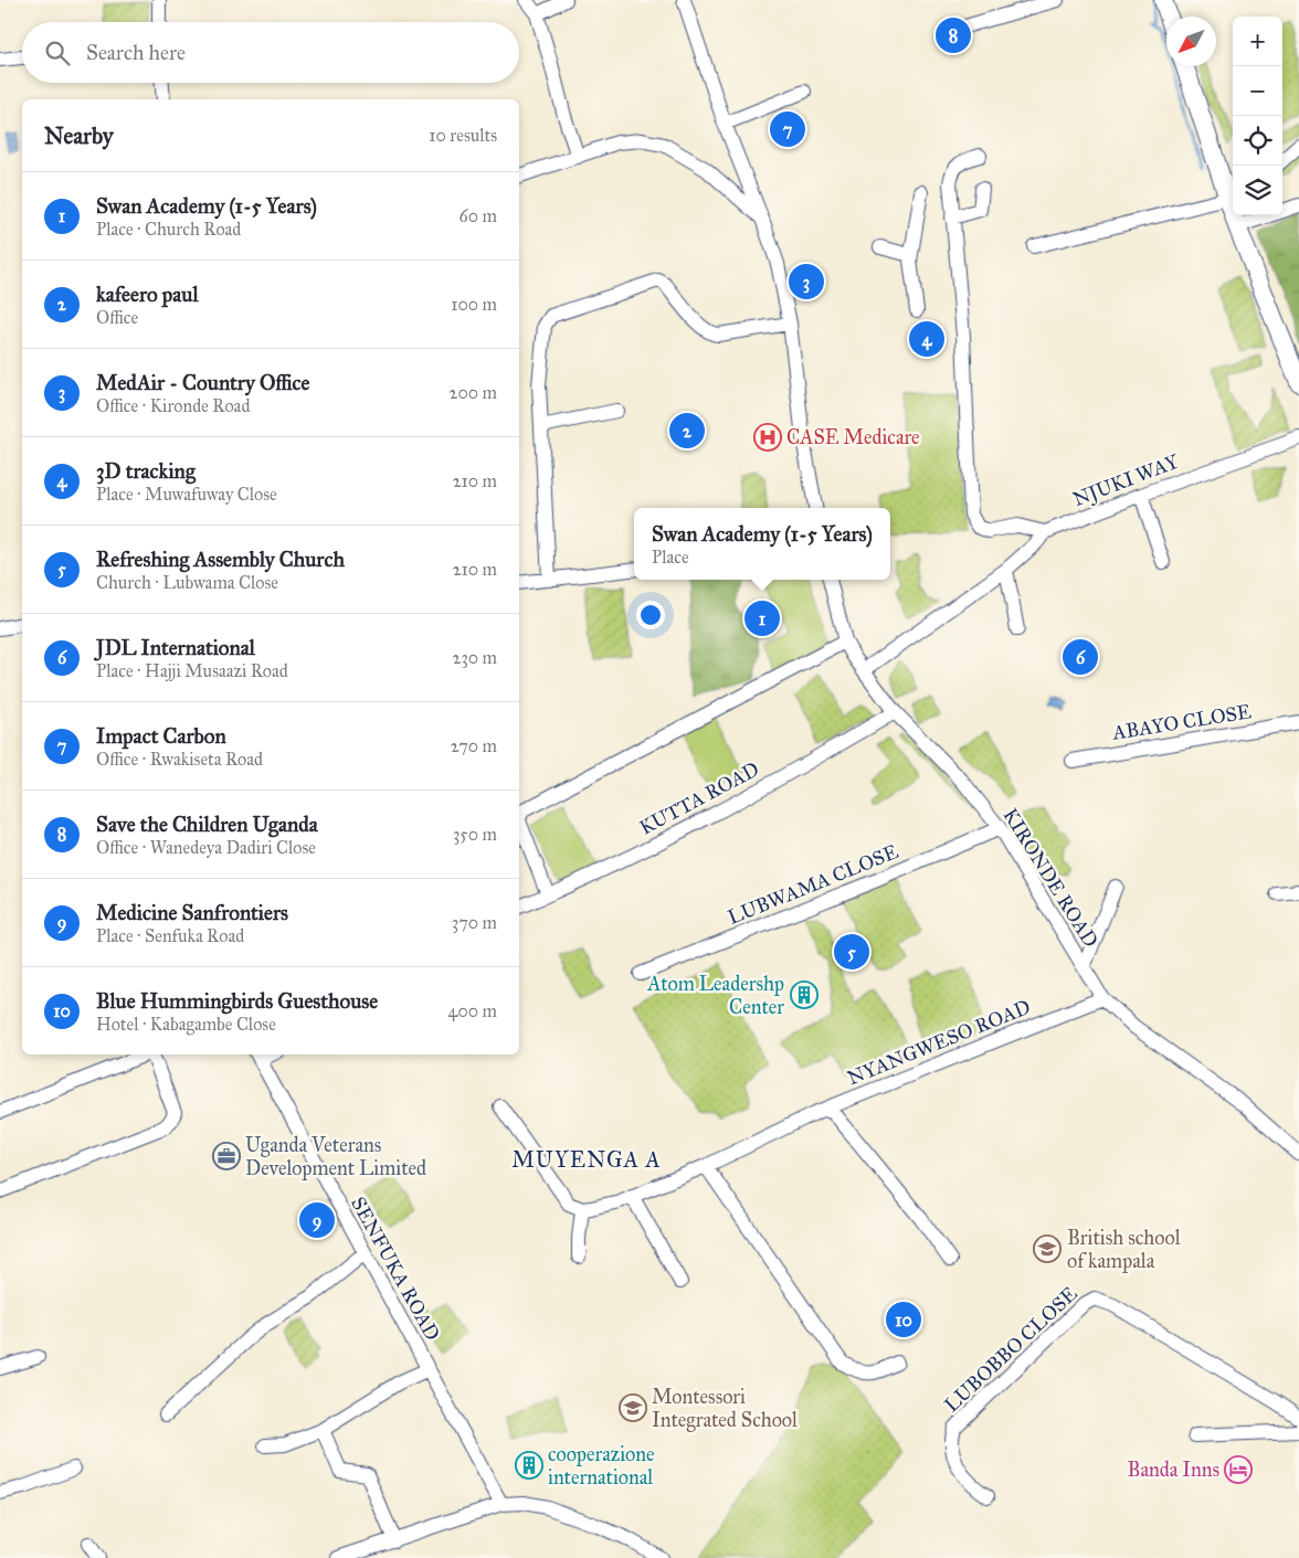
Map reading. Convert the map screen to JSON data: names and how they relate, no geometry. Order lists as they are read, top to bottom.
{
  "streets": {
    "street": [
      "NJUKI WAY",
      "ABAYO CLOSE",
      "KUTTA ROAD",
      "KIRONDE ROAD",
      "LUBWAMA CLOSE",
      "NYANGWESO ROAD",
      "SENFUKA ROAD",
      "LUBOBBO CLOSE"
    ]
  },
  "crossings": [
    ["KUTTA ROAD", "KIRONDE ROAD"],
    ["KIRONDE ROAD", "LUBWAMA CLOSE"],
    ["KIRONDE ROAD", "NYANGWESO ROAD"]
  ],
  "districts": ["MUYENGA A"],
  "places": {
    "hospital": ["CASE Medicare"],
    "building": ["Atom Leadershp Center", "cooperazione international"],
    "office": ["Uganda Veterans Development Limited"],
    "school or university": ["British school of kampala", "Montessori Integrated School"],
    "hotel": ["Banda Inns"]
  },
  "north": "bottom left",
  "page": {
    "pins": [
      "8",
      "7",
      "3",
      "4",
      "2",
      "1",
      "6",
      "5",
      "9",
      "10"
    ],
    "map_buttons": ["+", "−"],
    "search": "Search here",
    "heading": ["Nearby", "10 results"],
    "list": [
      {
        "mark": "1",
        "name": "Swan Academy (1-5 Years)",
        "note": "Place · Church Road",
        "value": "60 m"
      },
      {
        "mark": "2",
        "name": "kafeero paul",
        "note": "Office",
        "value": "100 m"
      },
      {
        "mark": "3",
        "name": "MedAir - Country Office",
        "note": "Office · Kironde Road",
        "value": "200 m"
      },
      {
        "mark": "4",
        "name": "3D tracking",
        "note": "Place · Muwafuway Close",
        "value": "210 m"
      },
      {
        "mark": "5",
        "name": "Refreshing Assembly Church",
        "note": "Church · Lubwama Close",
        "value": "210 m"
      },
      {
        "mark": "6",
        "name": "JDL International",
        "note": "Place · Hajji Musaazi Road",
        "value": "230 m"
      },
      {
        "mark": "7",
        "name": "Impact Carbon",
        "note": "Office · Rwakiseta Road",
        "value": "270 m"
      },
      {
        "mark": "8",
        "name": "Save the Children Uganda",
        "note": "Office · Wanedeya Dadiri Close",
        "value": "350 m"
      },
      {
        "mark": "9",
        "name": "Medicine Sanfrontiers",
        "note": "Place · Senfuka Road",
        "value": "370 m"
      },
      {
        "mark": "10",
        "name": "Blue Hummingbirds Guesthouse",
        "note": "Hotel · Kabagambe Close",
        "value": "400 m"
      }
    ],
    "popup": ["Swan Academy (1-5 Years)", "Place"]
  }
}
